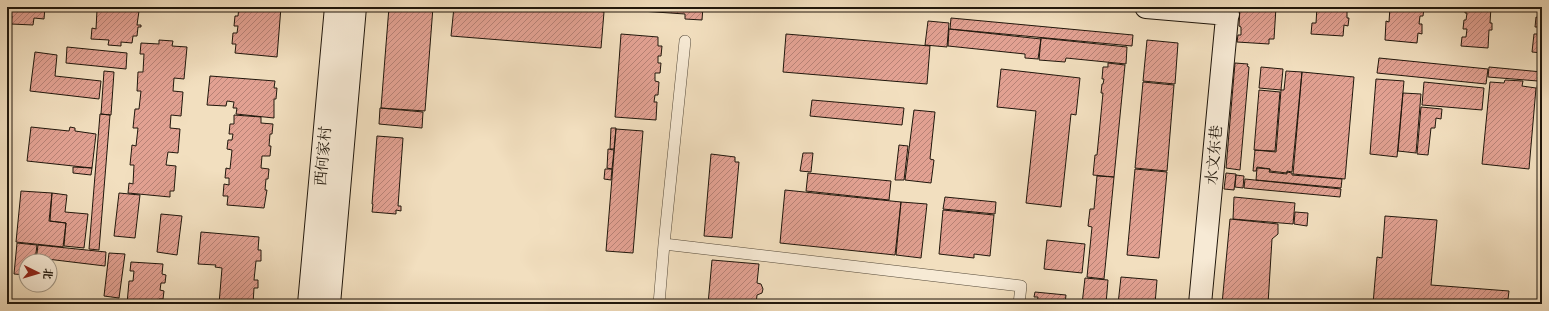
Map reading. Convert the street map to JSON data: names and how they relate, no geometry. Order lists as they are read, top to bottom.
{
  "streets": {
    "street": ["水文东巷", "西何家村"]
  },
  "north": "right"
}
